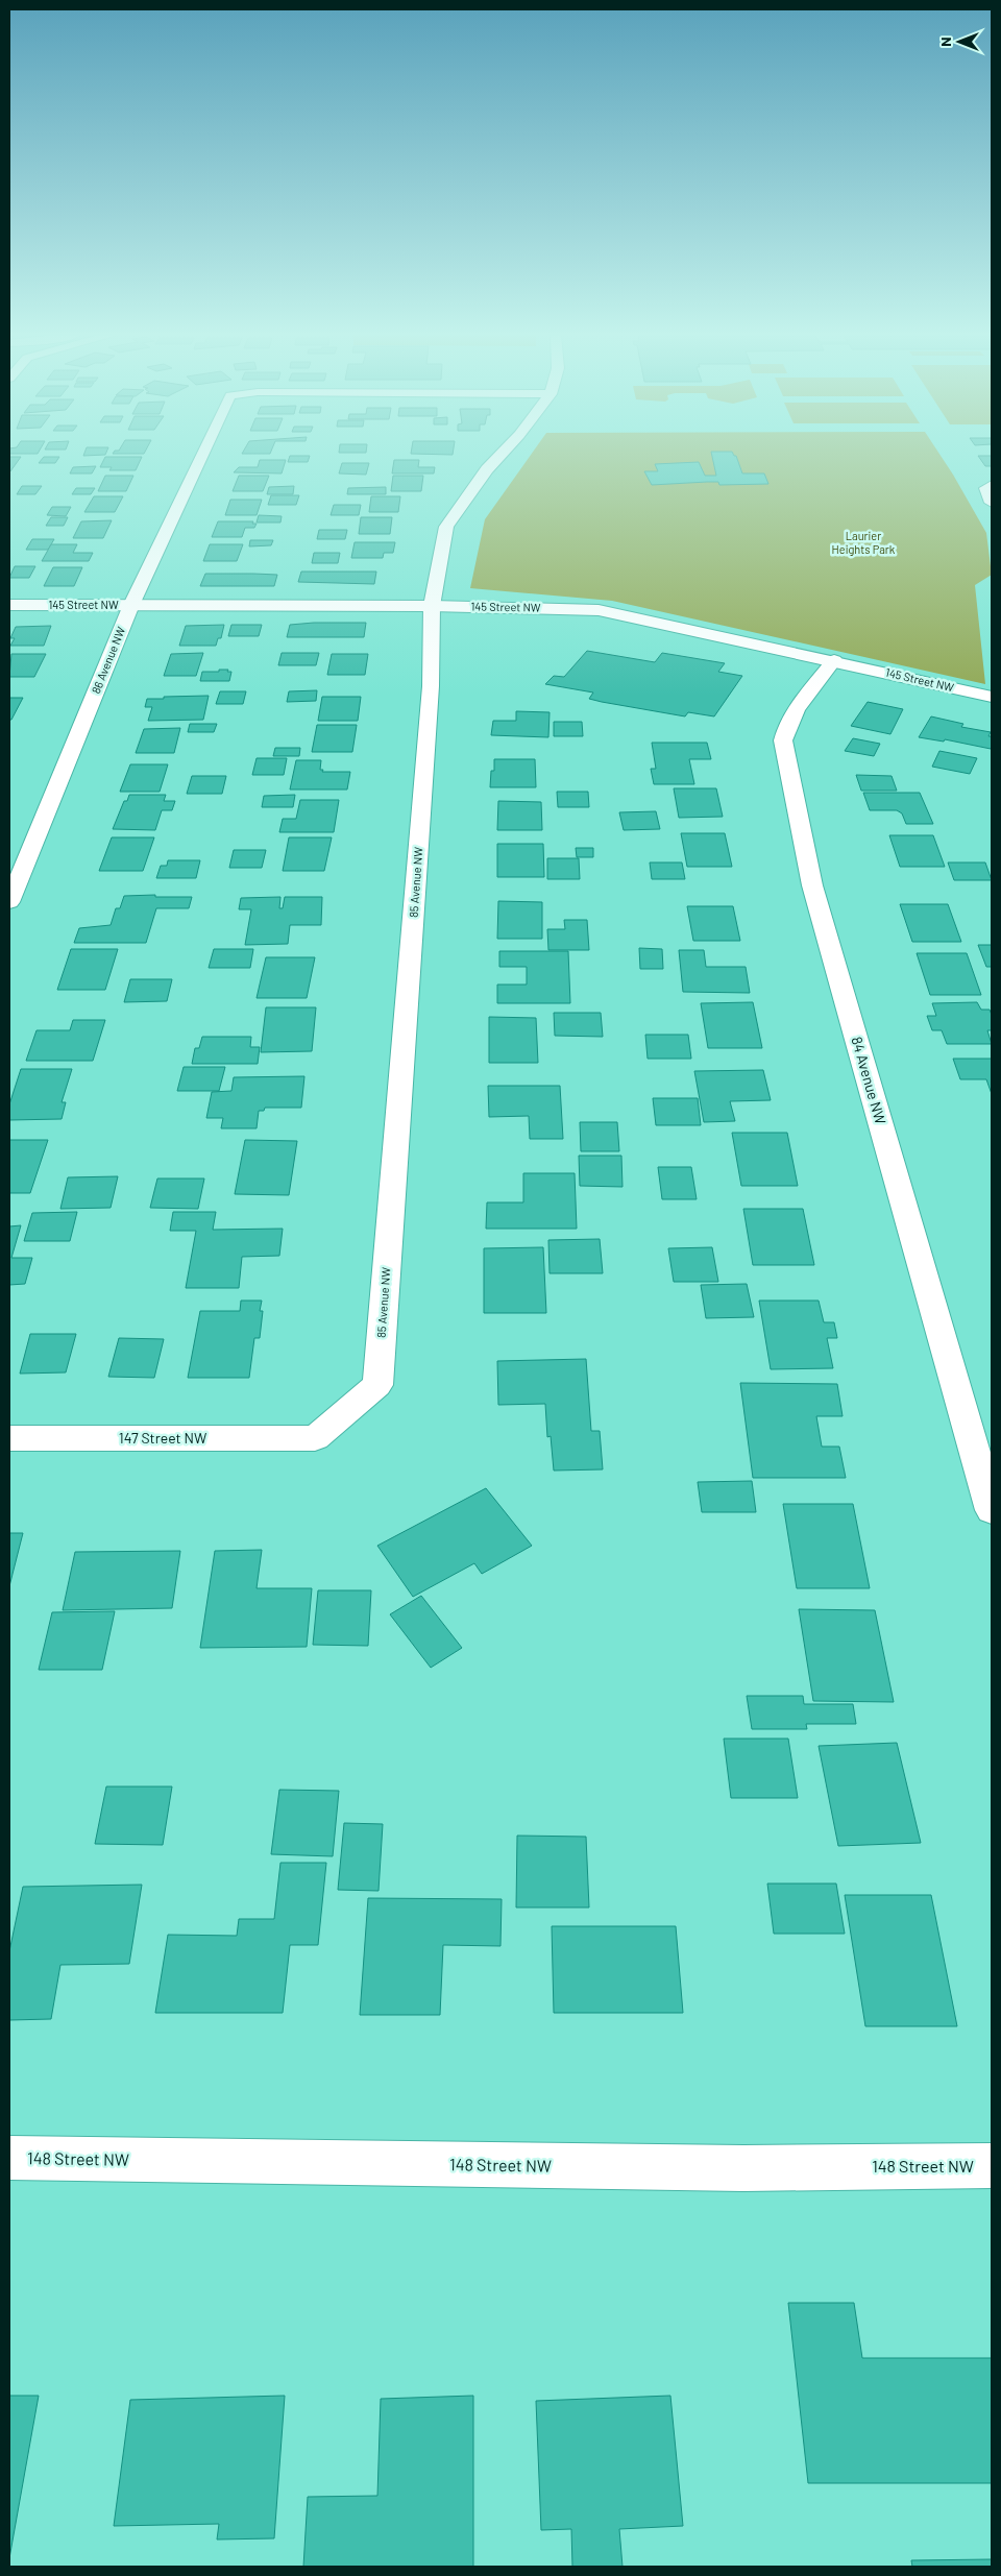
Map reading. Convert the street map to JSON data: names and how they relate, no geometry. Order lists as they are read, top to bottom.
{
  "streets": {
    "street": [
      "145 Street NW",
      "86 Avenue NW",
      "85 Avenue NW",
      "84 Avenue NW",
      "147 Street NW",
      "148 Street NW"
    ]
  },
  "crossings": [
    ["145 Street NW", "86 Avenue NW"],
    ["145 Street NW", "85 Avenue NW"],
    ["145 Street NW", "84 Avenue NW"],
    ["85 Avenue NW", "147 Street NW"]
  ],
  "parks": ["Laurier Heights Park"],
  "north": "left"
}
